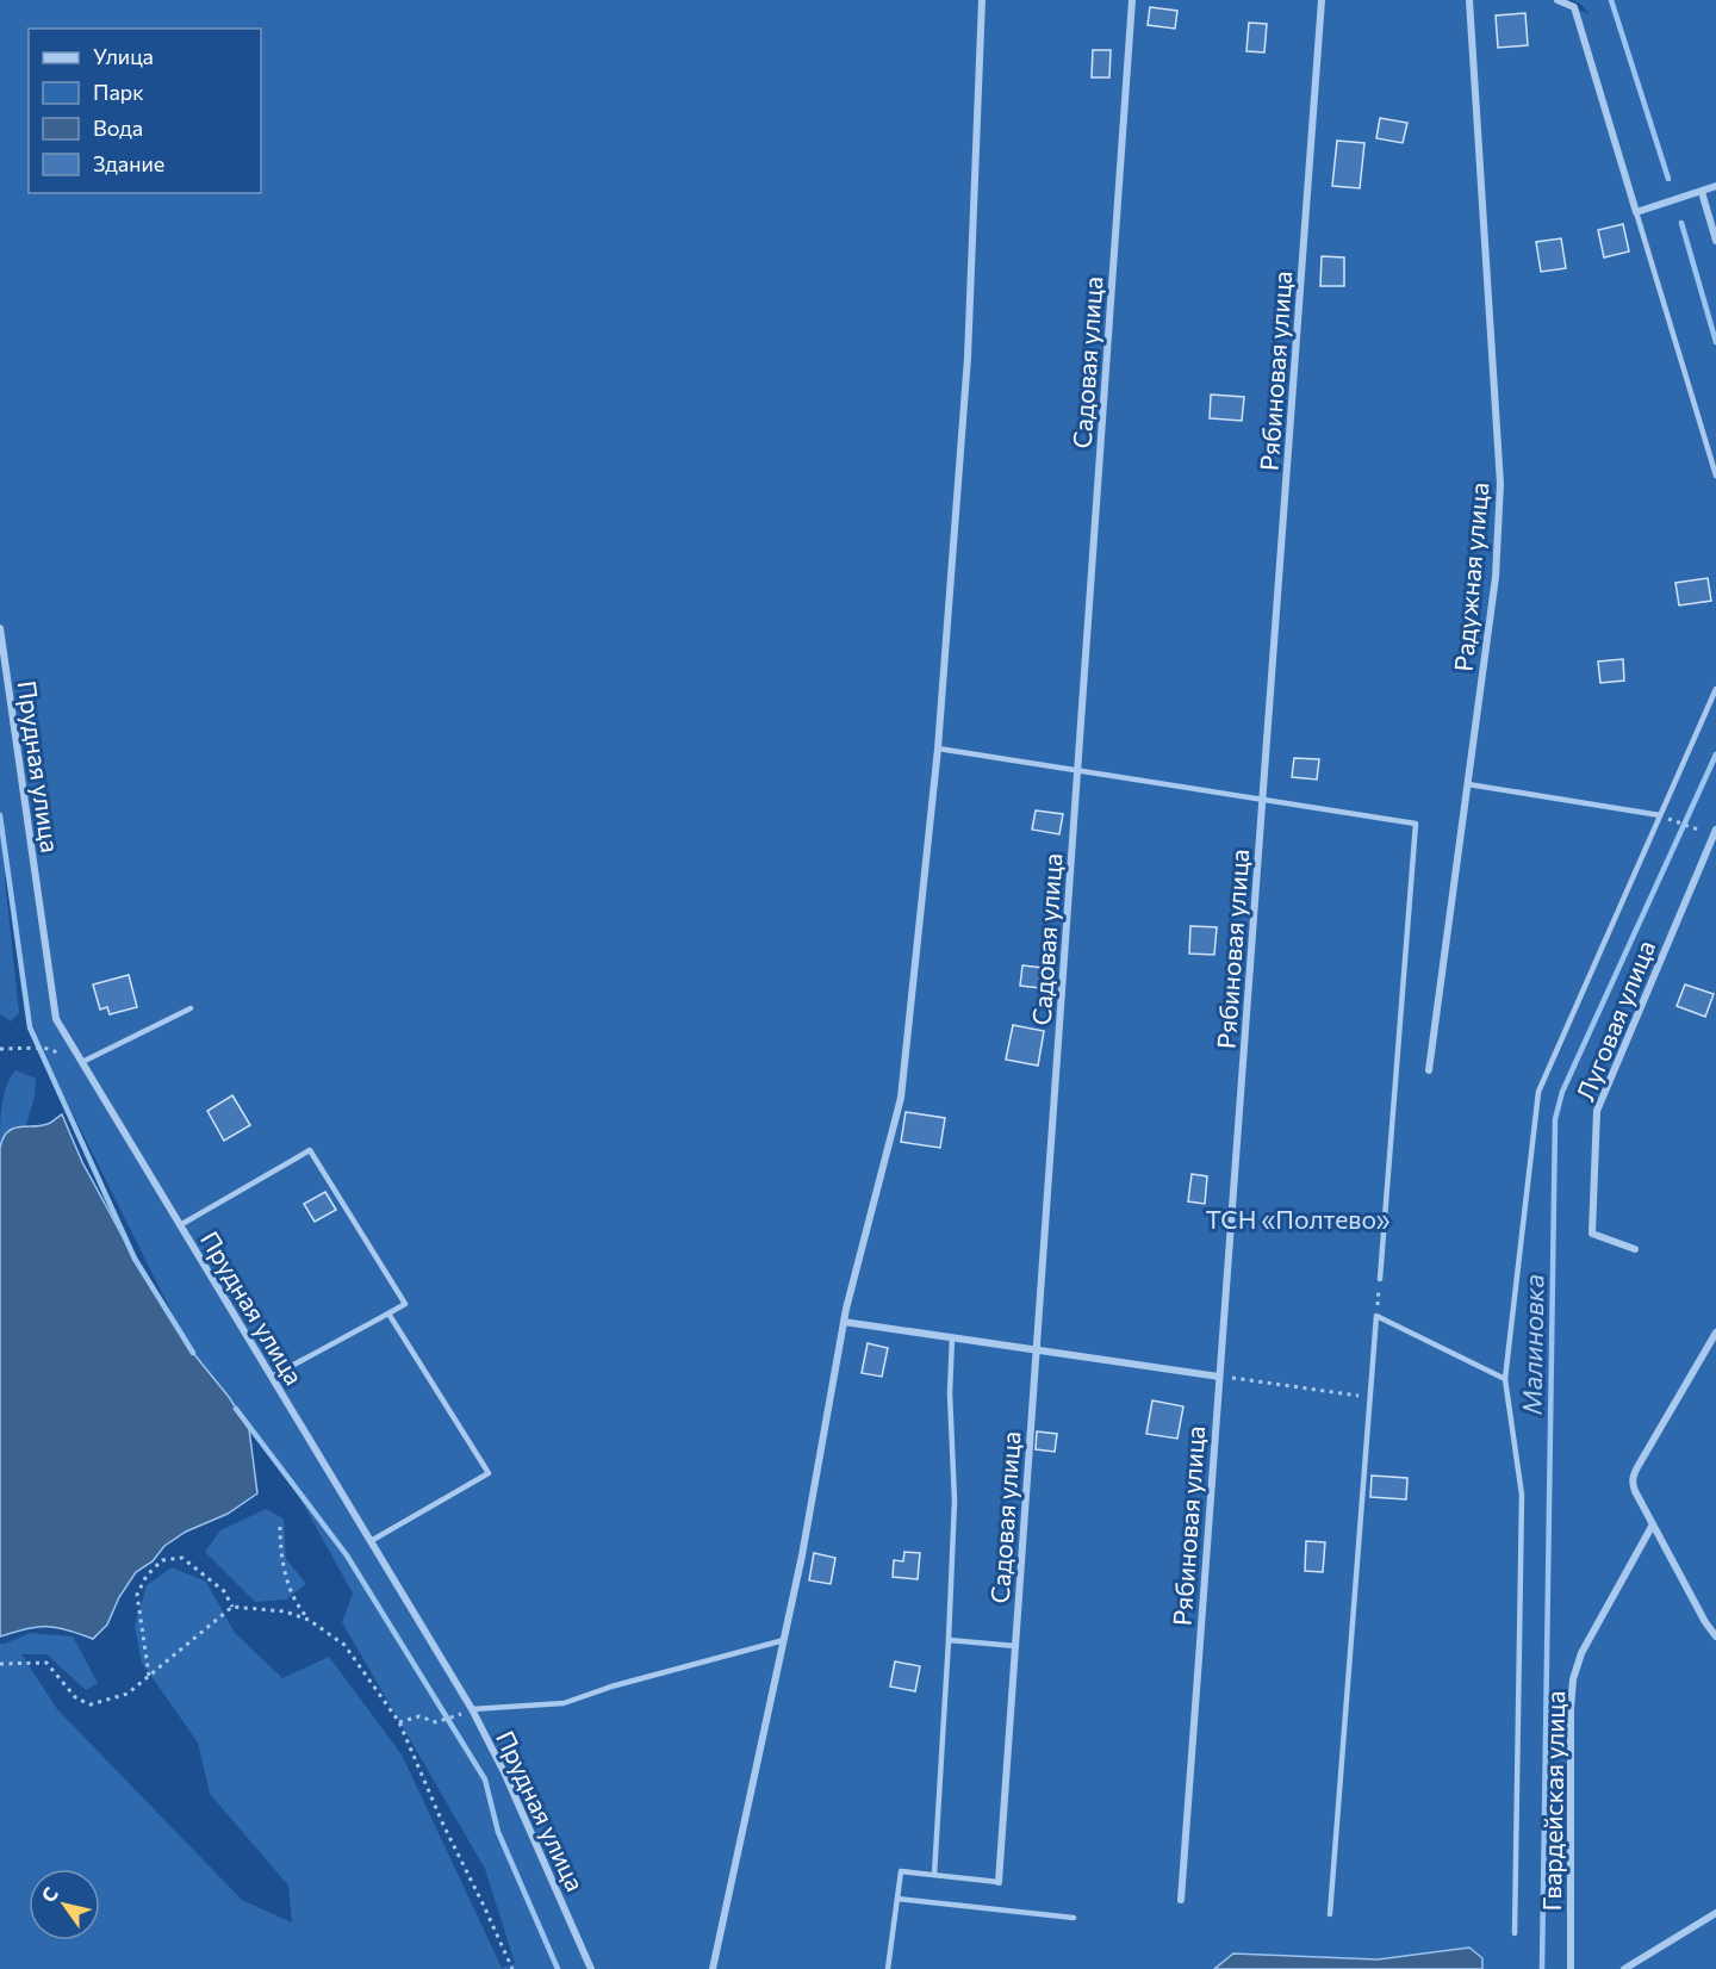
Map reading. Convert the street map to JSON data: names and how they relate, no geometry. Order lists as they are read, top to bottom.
{
  "streets": {
    "street": [
      "Садовая улица",
      "Рябиновая улица",
      "Радужная улица",
      "Прудная улица",
      "Луговая улица",
      "Гвардейская улица"
    ]
  },
  "water": ["Малиновка"],
  "parks": ["ТСН «Полтево»"],
  "legend": [
    "Улица",
    "Парк",
    "Вода",
    "Здание"
  ],
  "north": "top left"
}
